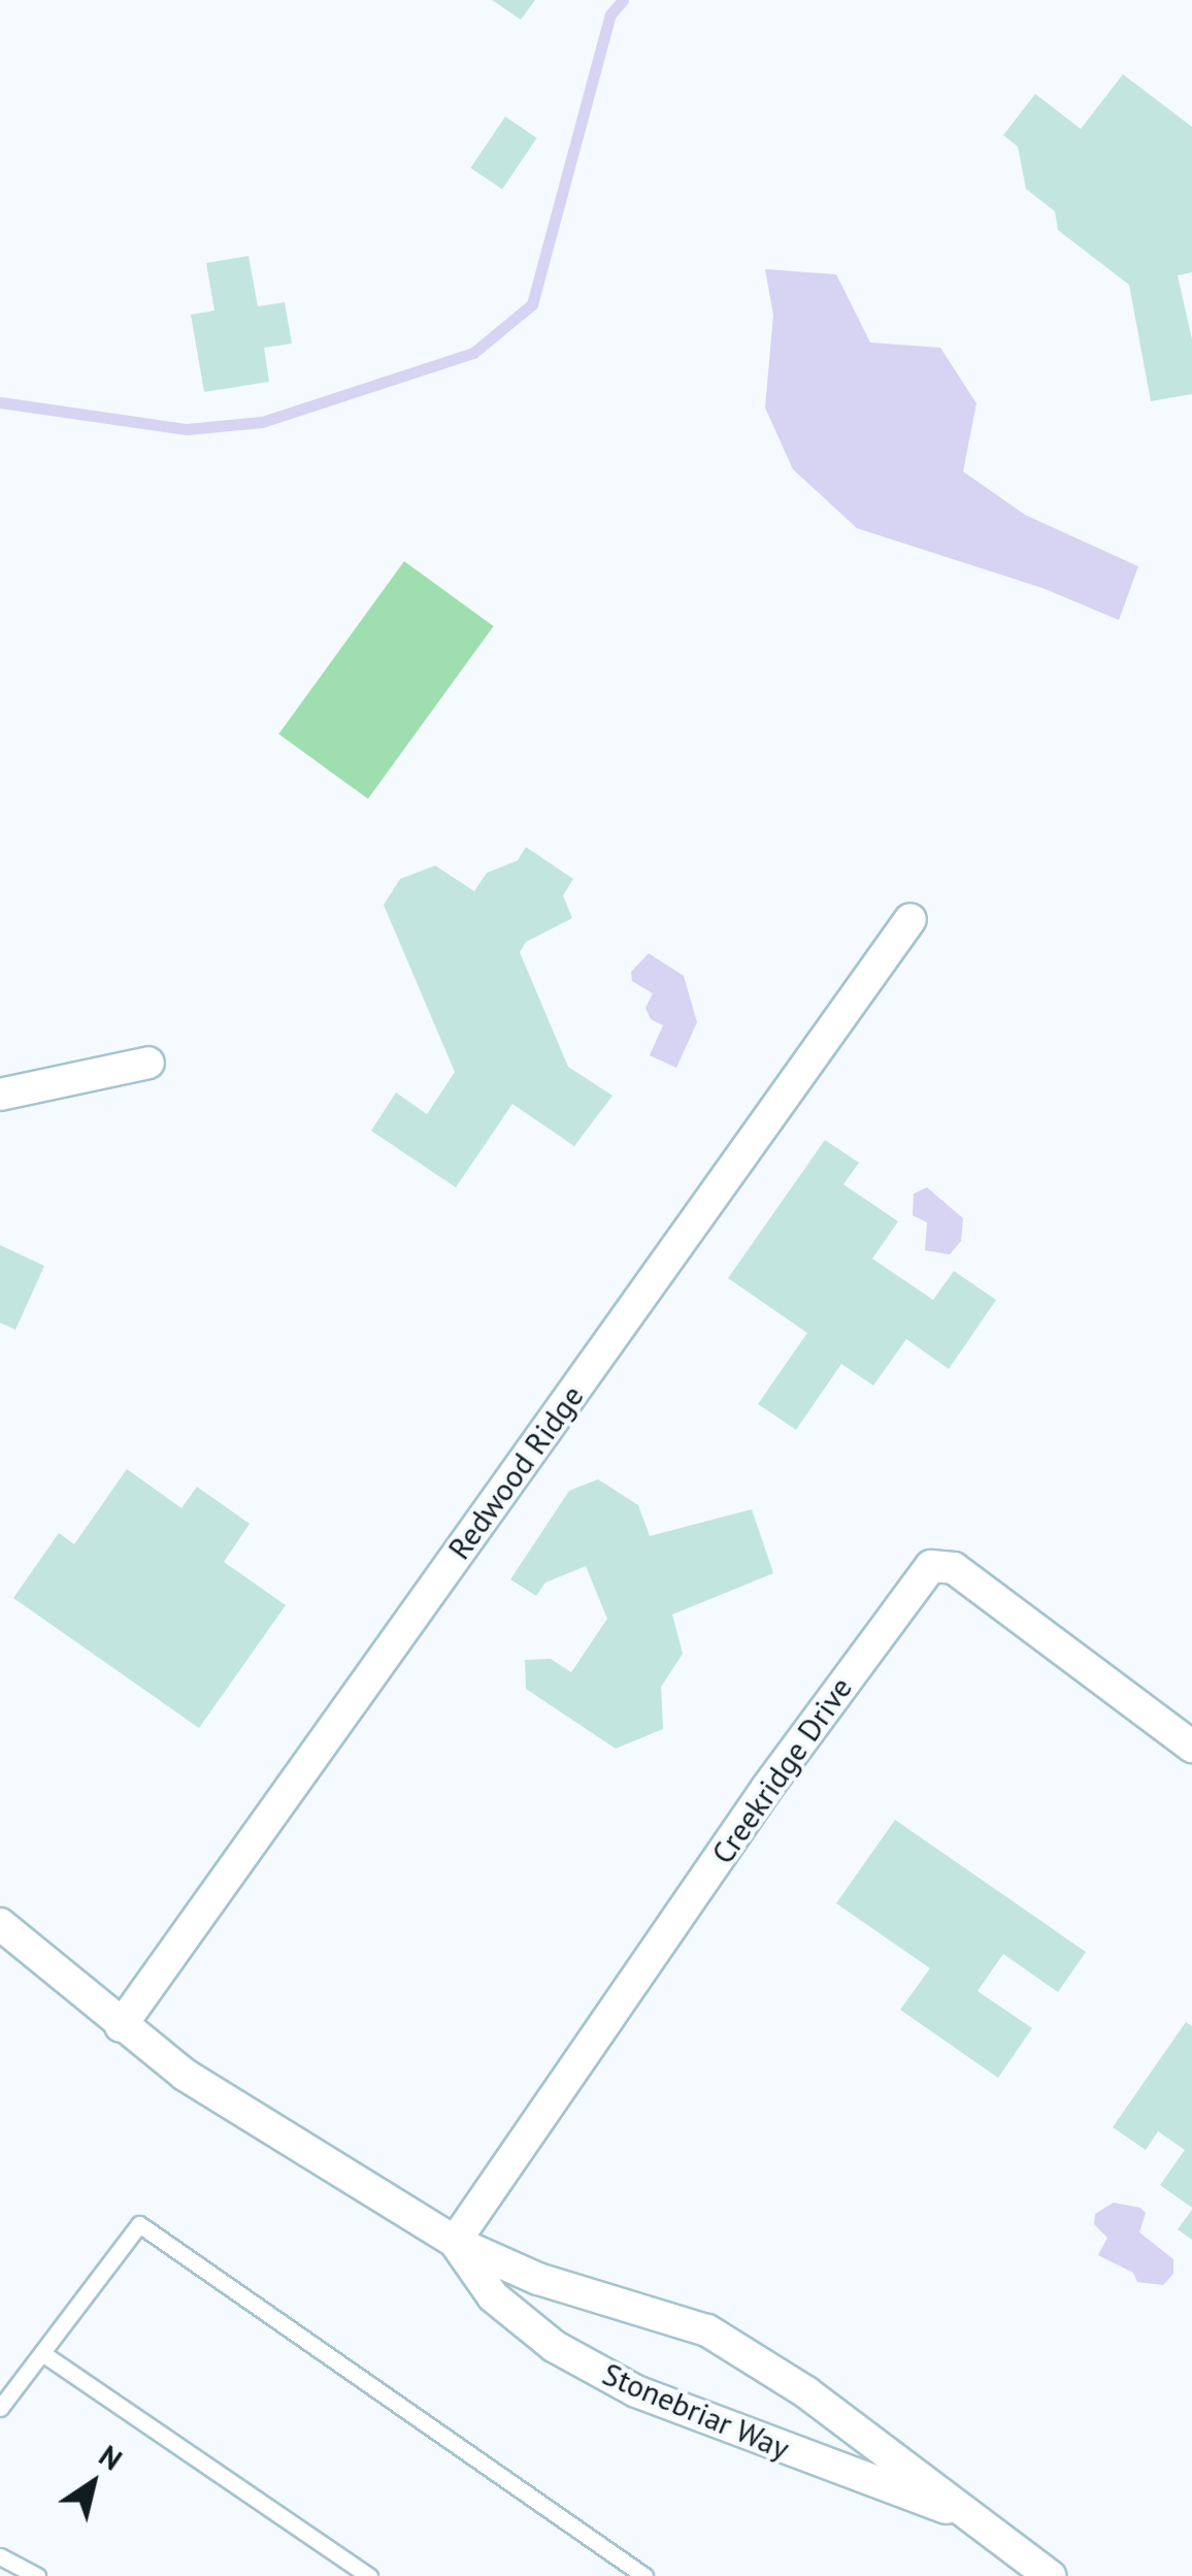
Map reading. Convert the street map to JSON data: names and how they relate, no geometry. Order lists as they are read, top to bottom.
{
  "streets": {
    "street": ["Redwood Ridge", "Creekridge Drive", "Stonebriar Way"]
  },
  "crossings": [
    ["Redwood Ridge", "Stonebriar Way"],
    ["Creekridge Drive", "Stonebriar Way"]
  ],
  "north": "top right"
}
